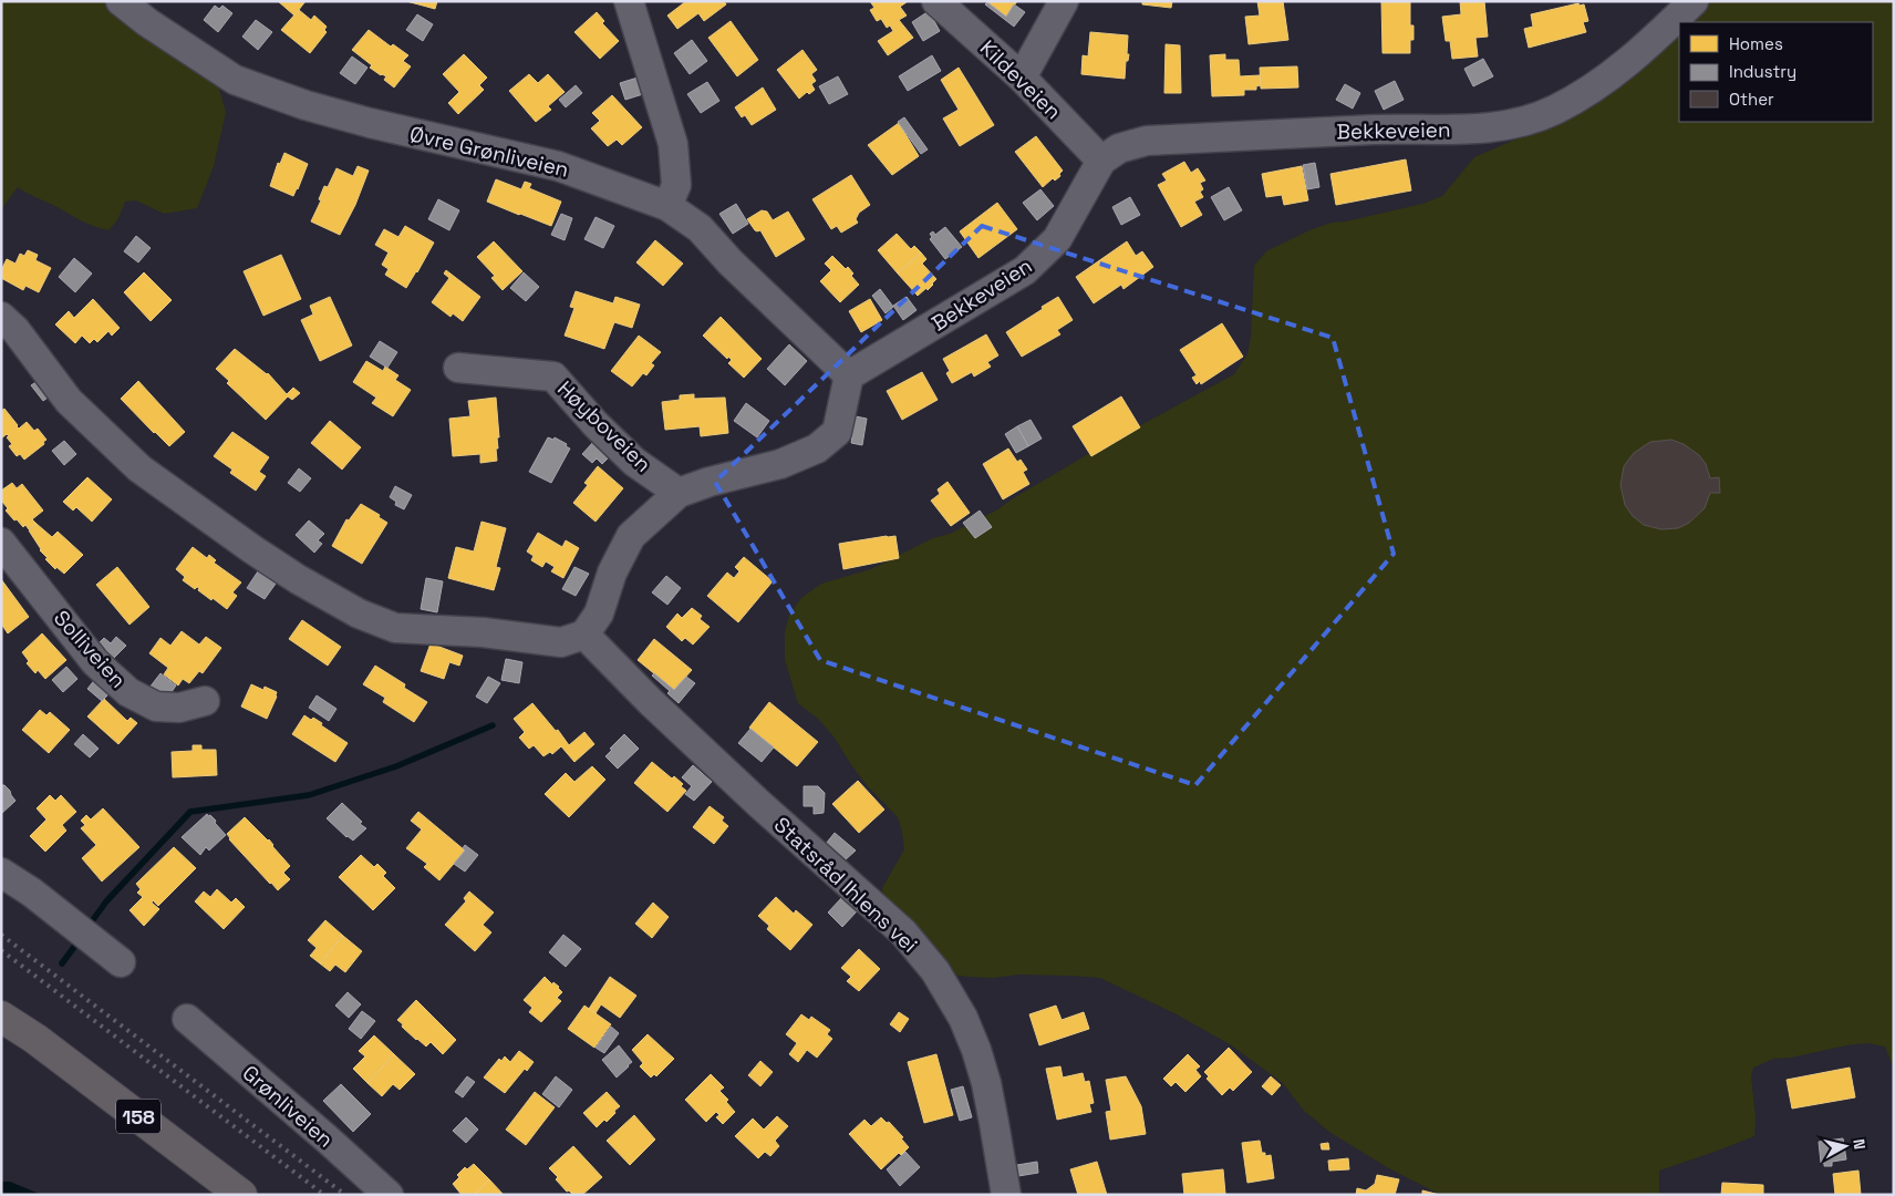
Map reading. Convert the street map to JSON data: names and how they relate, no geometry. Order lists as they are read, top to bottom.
{
  "streets": {
    "main road": ["158"],
    "street": [
      "Kildeveien",
      "Bekkeveien",
      "Øvre Grønliveien",
      "Høyboveien",
      "Solliveien",
      "Statsråd Ihlens vei",
      "Grønliveien"
    ]
  },
  "crossings": [
    ["Kildeveien", "Bekkeveien"],
    ["Bekkeveien", "Øvre Grønliveien"]
  ],
  "legend": ["Homes", "Industry", "Other"],
  "north": "right"
}
